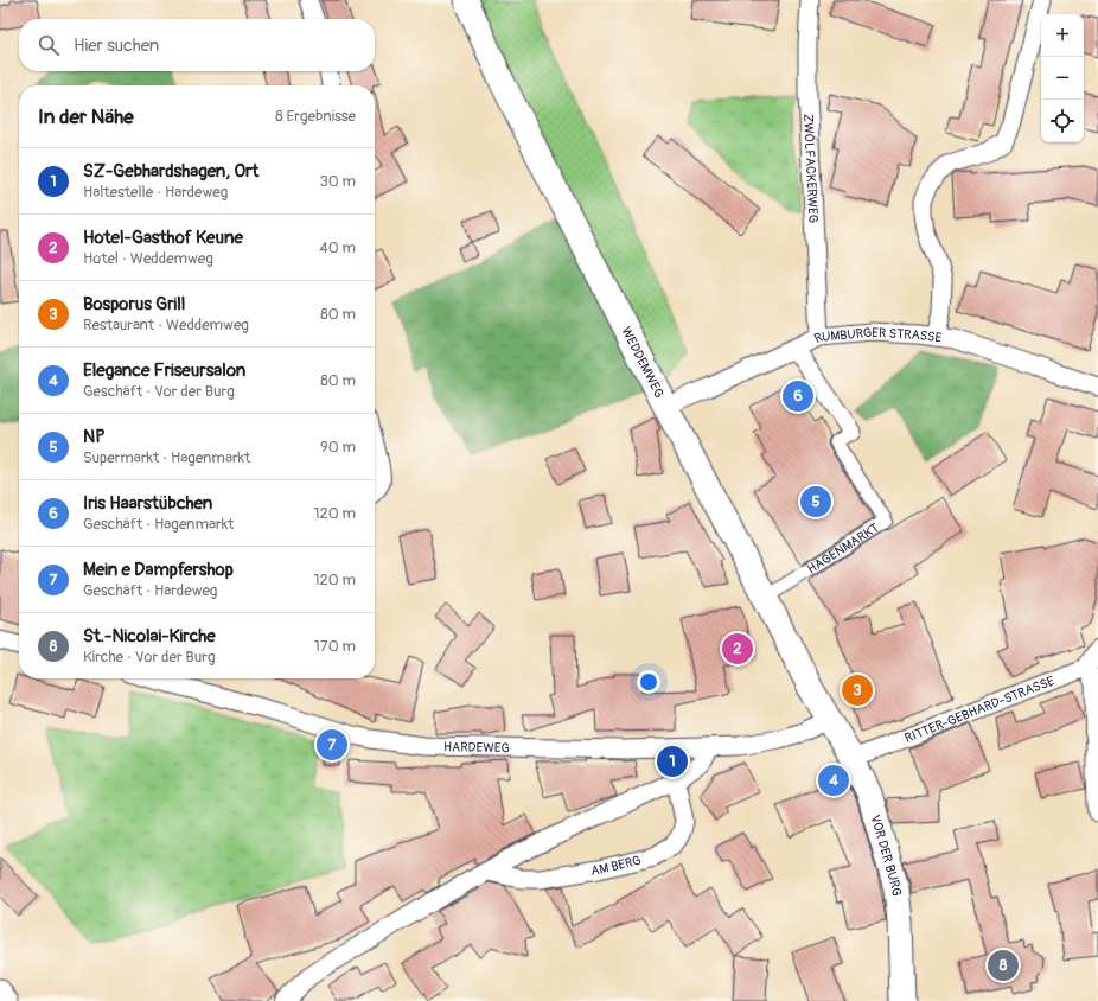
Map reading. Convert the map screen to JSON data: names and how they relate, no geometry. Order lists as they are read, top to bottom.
{
  "streets": {
    "main road": ["WEDDEMWEG", "VOR DER BURG"],
    "street": [
      "ZWÖLFACKERWEG",
      "RUMBURGER STRASSE",
      "HAGENMARKT",
      "RITTER-GEBHARD-STRASSE",
      "HARDEWEG",
      "AM BERG"
    ]
  },
  "crossings": [
    ["ZWÖLFACKERWEG", "RUMBURGER STRASSE"],
    ["RUMBURGER STRASSE", "WEDDEMWEG"],
    ["RUMBURGER STRASSE", "HAGENMARKT"],
    ["WEDDEMWEG", "HAGENMARKT"],
    ["WEDDEMWEG", "HARDEWEG"],
    ["WEDDEMWEG", "VOR DER BURG"],
    ["RITTER-GEBHARD-STRASSE", "VOR DER BURG"],
    ["HARDEWEG", "VOR DER BURG"]
  ],
  "page": {
    "map_buttons": ["+", "−"],
    "search": "Hier suchen",
    "heading": ["In der Nähe", "8 Ergebnisse"],
    "list": [
      {
        "mark": "1",
        "name": "SZ-Gebhardshagen, Ort",
        "note": "Haltestelle · Hardeweg",
        "value": "30 m"
      },
      {
        "mark": "2",
        "name": "Hotel-Gasthof Keune",
        "note": "Hotel · Weddemweg",
        "value": "40 m"
      },
      {
        "mark": "3",
        "name": "Bosporus Grill",
        "note": "Restaurant · Weddemweg",
        "value": "80 m"
      },
      {
        "mark": "4",
        "name": "Elegance Friseursalon",
        "note": "Geschäft · Vor der Burg",
        "value": "80 m"
      },
      {
        "mark": "5",
        "name": "NP",
        "note": "Supermarkt · Hagenmarkt",
        "value": "90 m"
      },
      {
        "mark": "6",
        "name": "Iris Haarstübchen",
        "note": "Geschäft · Hagenmarkt",
        "value": "120 m"
      },
      {
        "mark": "7",
        "name": "Mein e Dampfershop",
        "note": "Geschäft · Hardeweg",
        "value": "120 m"
      },
      {
        "mark": "8",
        "name": "St.-Nicolai-Kirche",
        "note": "Kirche · Vor der Burg",
        "value": "170 m"
      }
    ],
    "pins": [
      "6",
      "5",
      "2",
      "3",
      "7",
      "1",
      "4",
      "8"
    ]
  }
}
